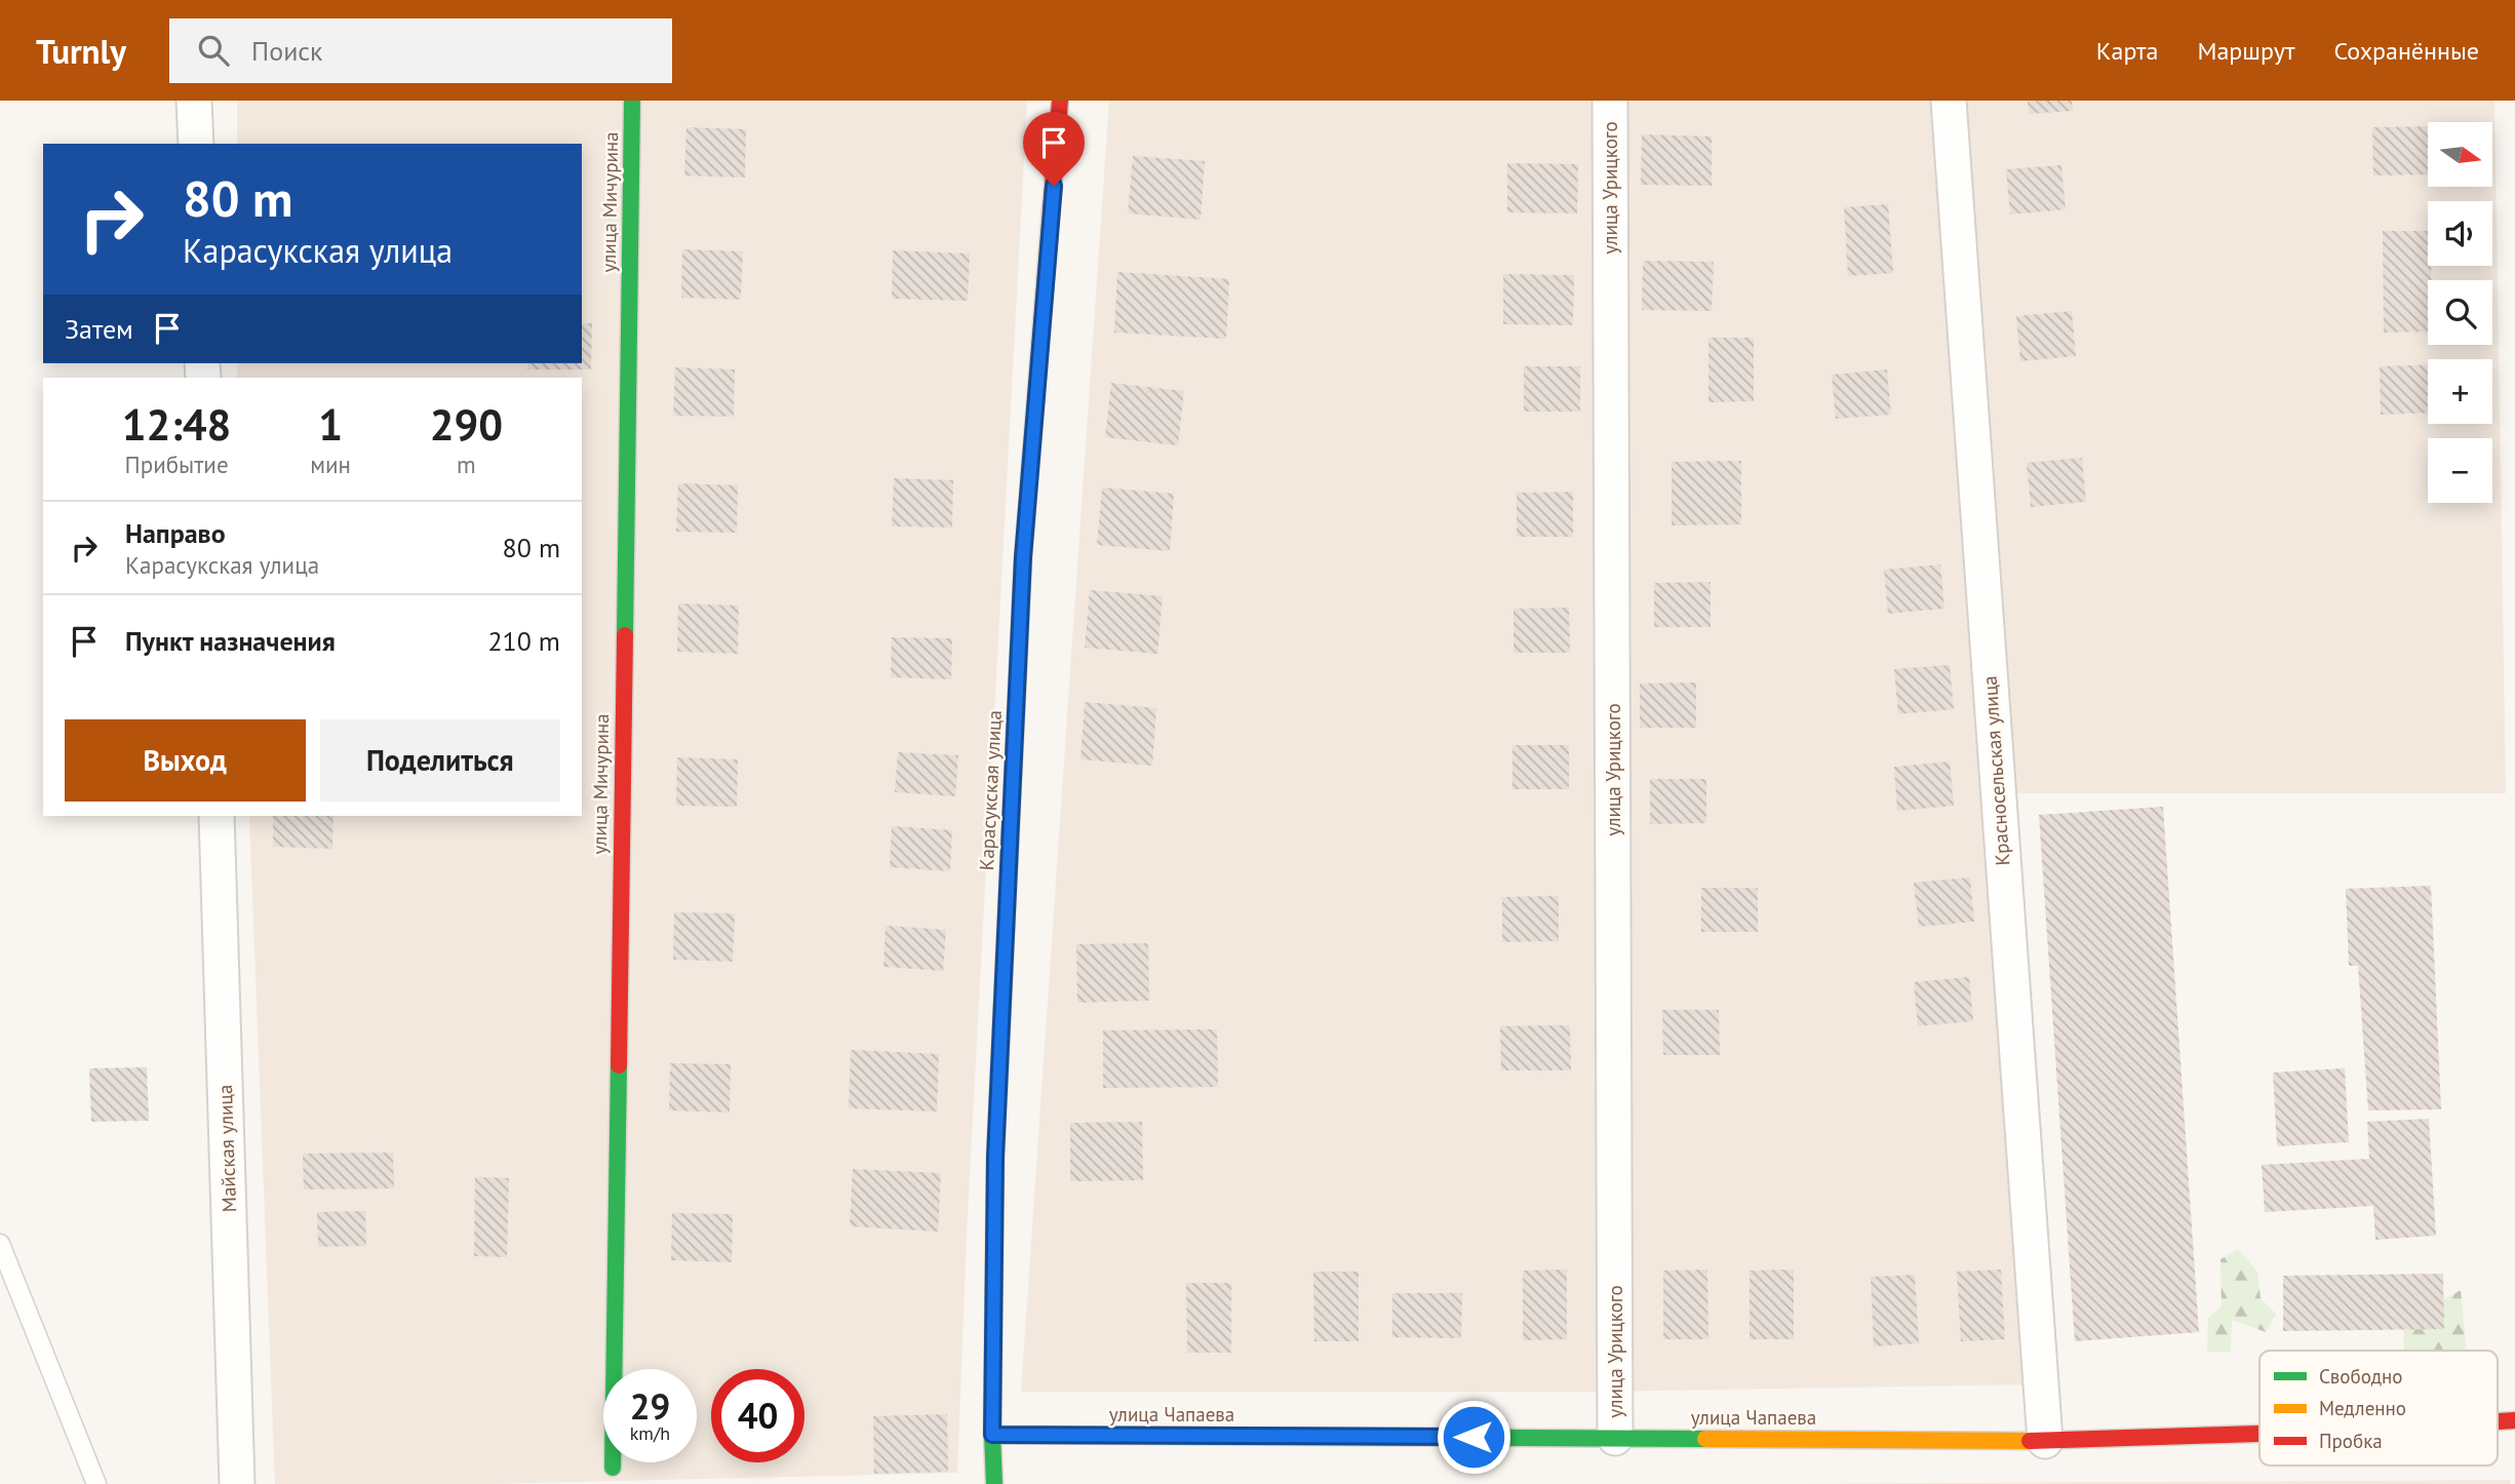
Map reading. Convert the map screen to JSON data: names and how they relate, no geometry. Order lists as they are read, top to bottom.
{
  "streets": {
    "street": [
      "улица Урицкого",
      "улица Мичурина",
      "Красносельская улица",
      "Карасукская улица",
      "Майская улица",
      "улица Чапаева"
    ]
  },
  "crossings": [
    ["улица Урицкого", "улица Чапаева"],
    ["Красносельская улица", "улица Чапаева"],
    ["Карасукская улица", "улица Чапаева"]
  ],
  "legend": ["Свободно", "Медленно", "Пробка"],
  "north": "right",
  "page": {
    "header": "Turnly",
    "search": "Поиск",
    "nav": ["Карта", "Маршрут", "Сохранённые"],
    "map_buttons": ["+", "−"],
    "turn": ["80 m", "Карасукская улица"],
    "then": "Затем",
    "eta": [
      "12:48",
      "Прибытие",
      "1",
      "мин",
      "290",
      "m"
    ],
    "list": [
      {
        "name": "Направо",
        "note": "Карасукская улица",
        "value": "80 m"
      },
      {
        "name": "Пункт назначения",
        "value": "210 m"
      }
    ],
    "buttons": ["Выход", "Поделиться"],
    "speed": "29 km/h",
    "limit": "40"
  }
}
